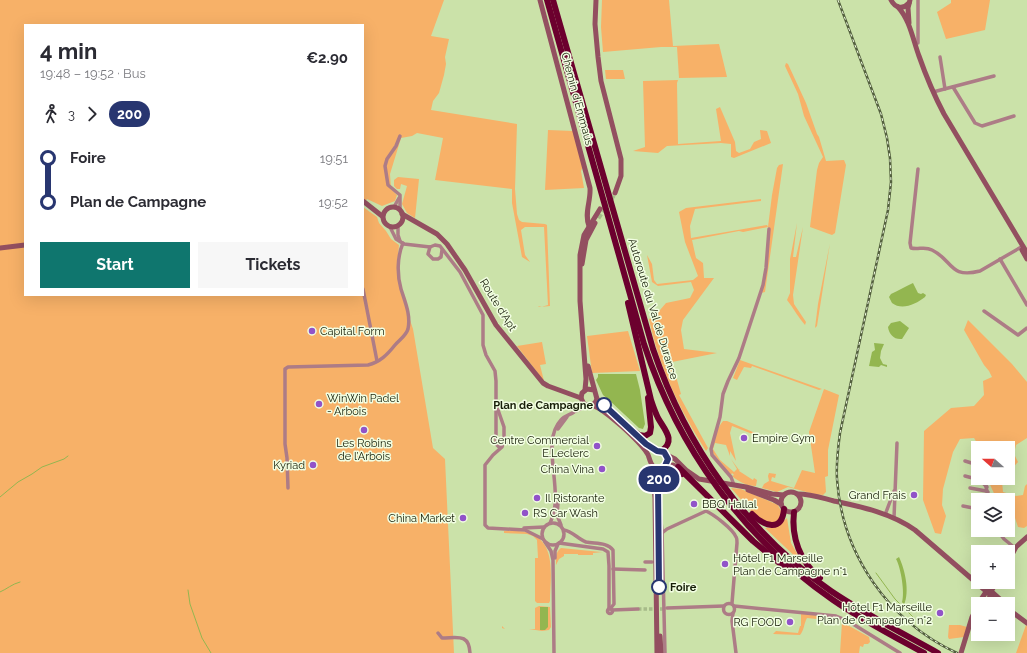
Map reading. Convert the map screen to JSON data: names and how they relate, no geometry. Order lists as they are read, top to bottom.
{
  "streets": {
    "highway": ["Autoroute du Val de Durance"],
    "main road": ["Chemin d'Emmaüs", "Route d'Apt"]
  },
  "places": [
    "Capital Form",
    "WinWin Padel - Arbois",
    "Plan de Campagne",
    "Les Robins de l’Arbois",
    "Empire Gym",
    "Centre Commercial E.Leclerc",
    "Kyriad",
    "China Vina",
    "Grand Frais",
    "Il Ristorante",
    "BBQ Hallal",
    "RS Car Wash",
    "China Market",
    "Hôtel F1 Marseille Plan de Campagne n°1",
    "Foire",
    "Hôtel F1 Marseille Plan de Campagne n°2",
    "RG FOOD"
  ],
  "lines": ["bus line 200"],
  "north": "left",
  "page": {
    "on_map": "200",
    "heading": ["4 min", "19:48 – 19:52 · Bus", "€2.90"],
    "legs": ["3", "200"],
    "list": [
      {
        "name": "Foire",
        "value": "19:51"
      },
      {
        "name": "Plan de Campagne",
        "value": "19:52"
      }
    ],
    "buttons": ["Start", "Tickets"],
    "map_buttons": ["+", "−"]
  }
}
